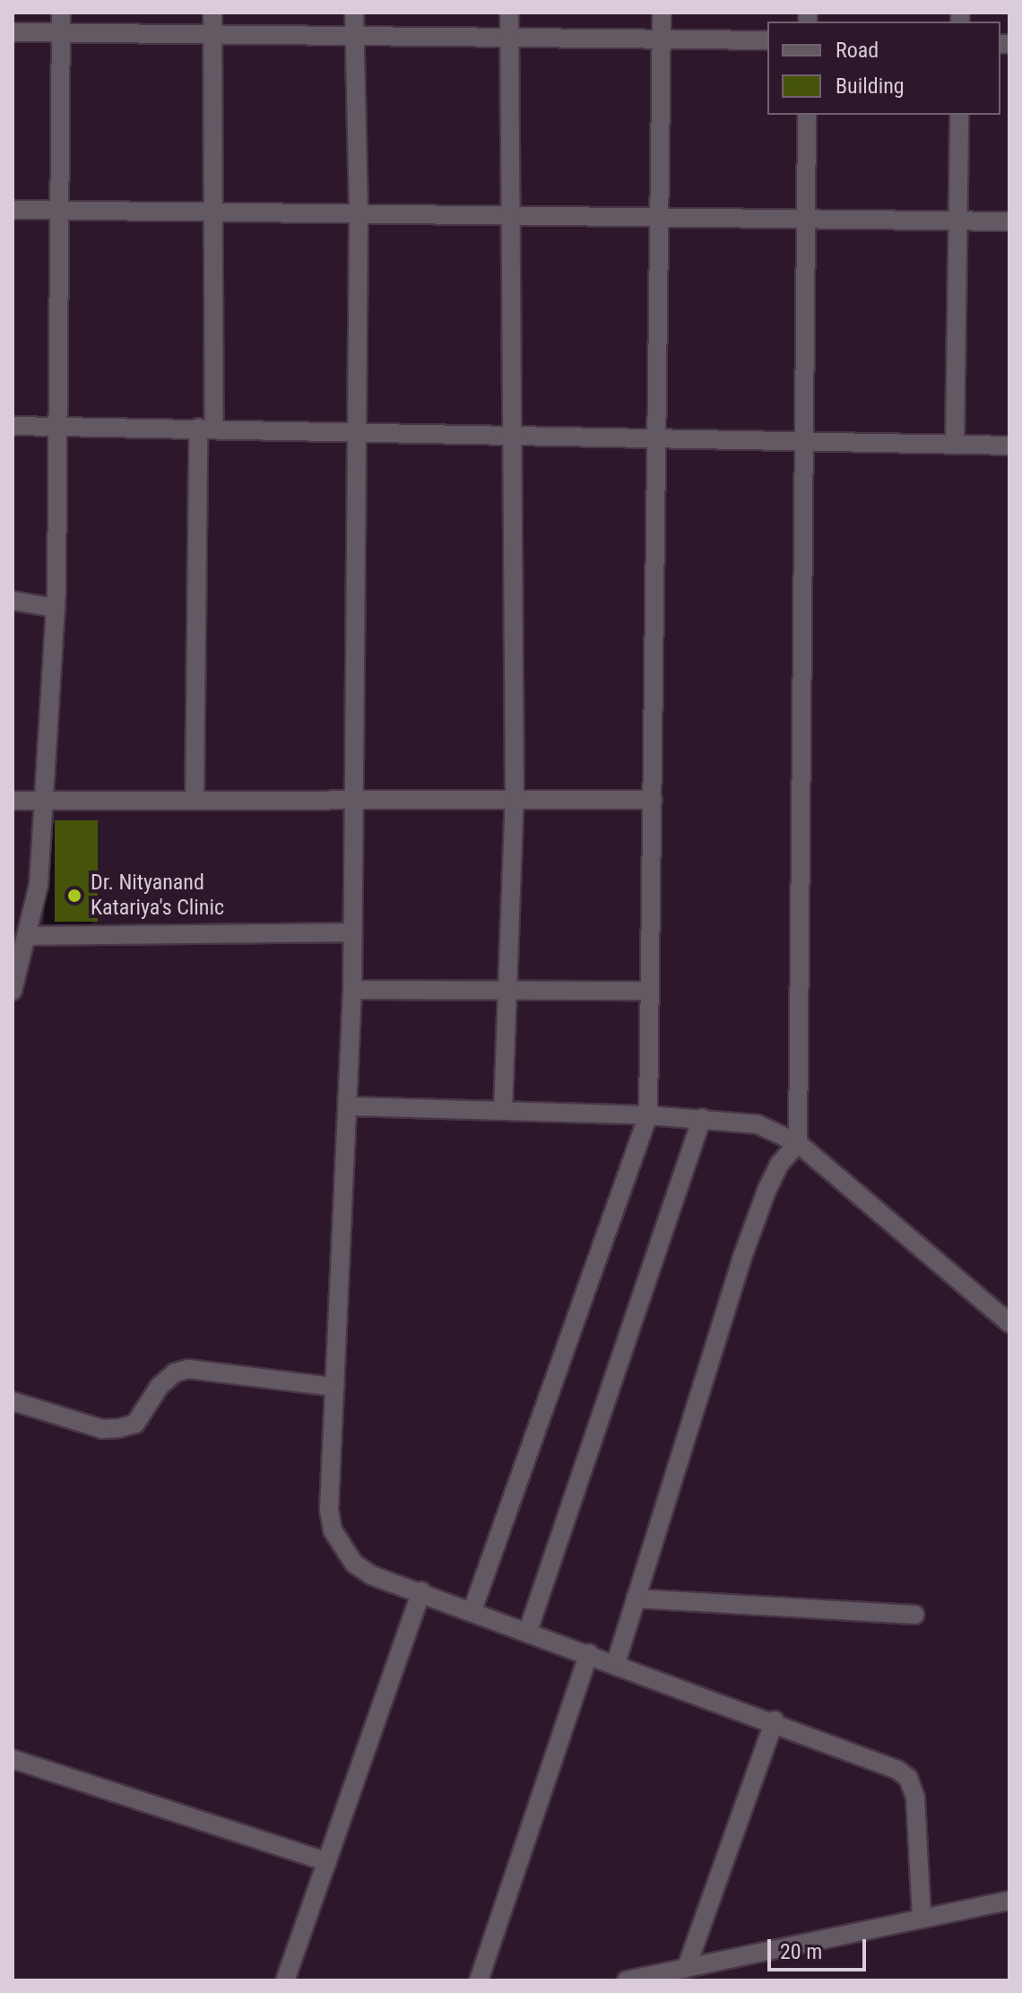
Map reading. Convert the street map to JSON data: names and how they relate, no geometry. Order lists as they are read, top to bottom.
{
  "places": ["Dr. Nityanand Katariya's Clinic"],
  "legend": ["Road", "Building"],
  "scale_bar": "20 m"
}
